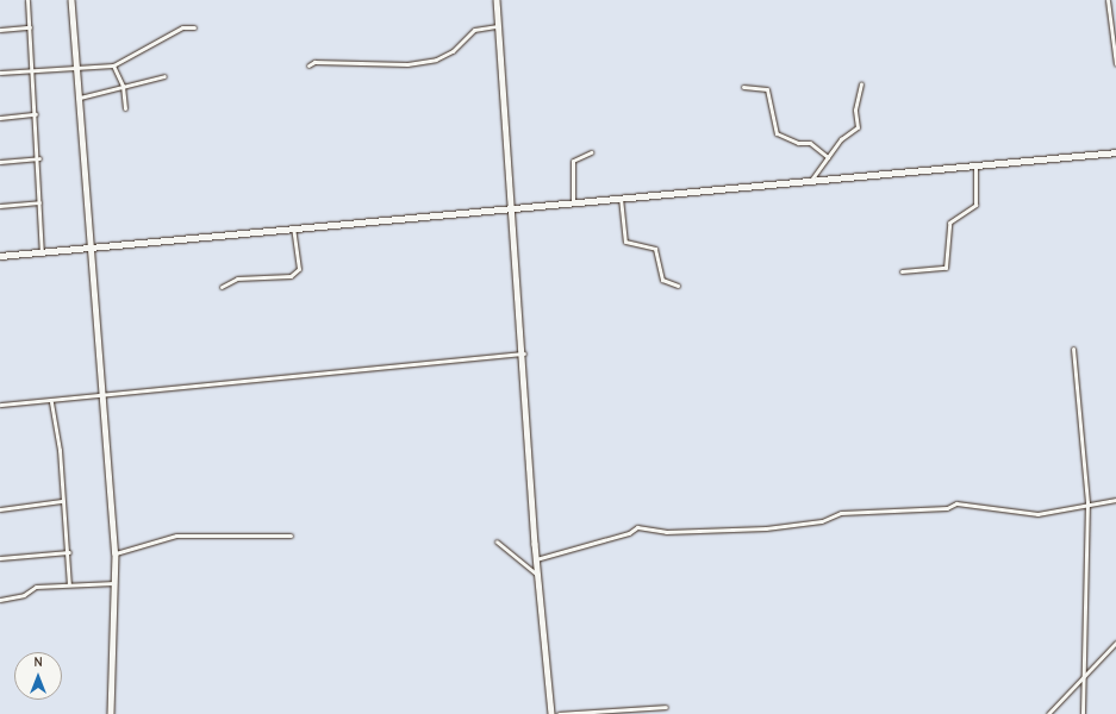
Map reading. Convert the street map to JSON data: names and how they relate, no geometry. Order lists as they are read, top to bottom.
{
  "north": "top"
}
